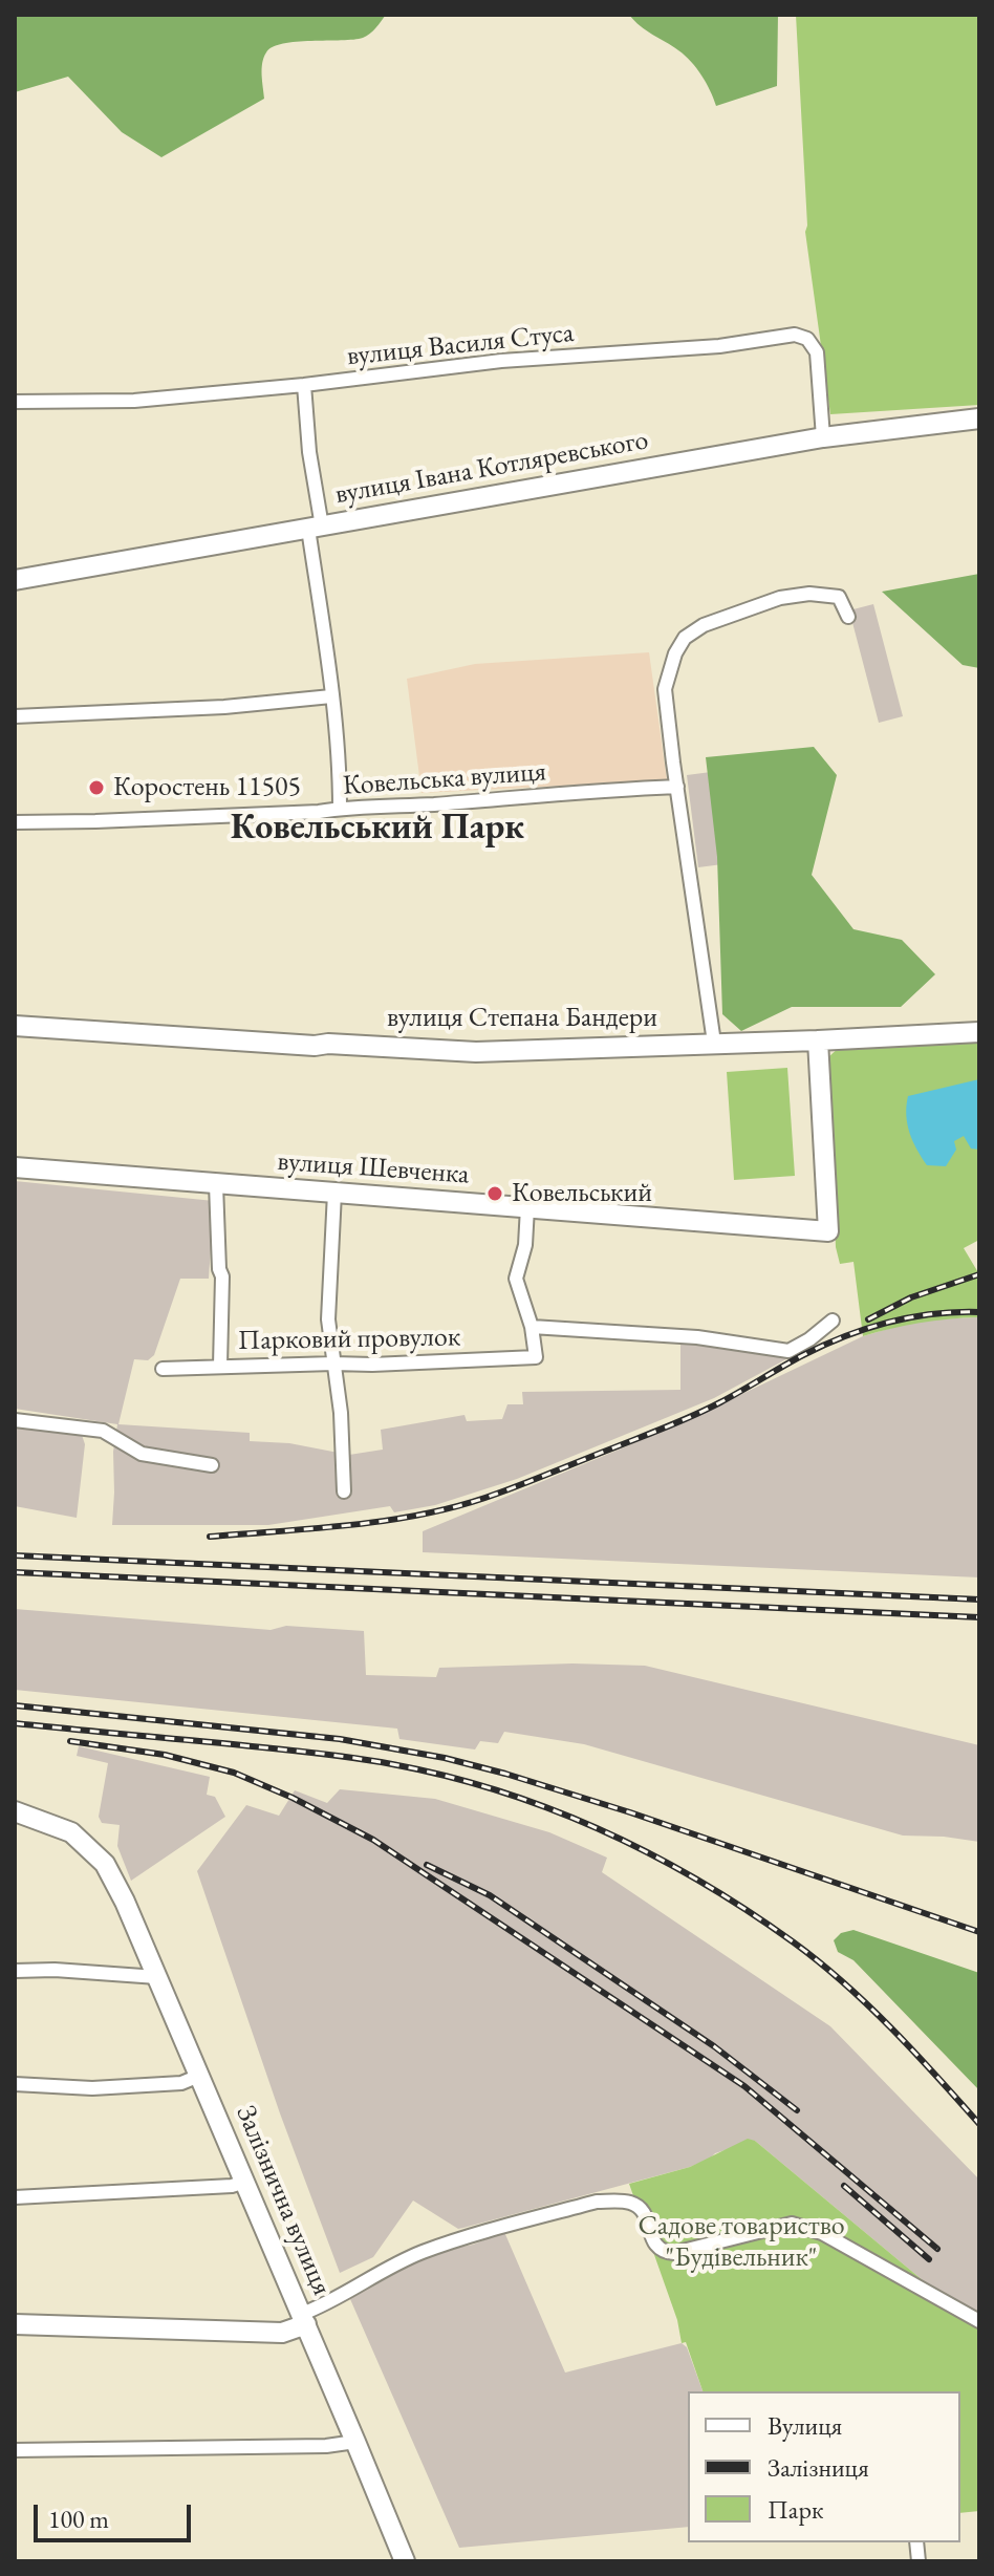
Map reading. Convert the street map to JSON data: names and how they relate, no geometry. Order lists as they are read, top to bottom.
{
  "streets": {
    "street": [
      "вулиця Василя Стуса",
      "вулиця Івана Котляревського",
      "Ковельська вулиця",
      "вулиця Степана Бандери",
      "вулиця Шевченка",
      "Парковий провулок",
      "Залізнична вулиця"
    ]
  },
  "crossings": [
    ["вулиця Василя Стуса", "вулиця Івана Котляревського"],
    ["вулиця Степана Бандери", "вулиця Шевченка"]
  ],
  "districts": ["Ковельський Парк"],
  "parks": ["Садове товариство \"Будівельник\""],
  "places": ["Коростень 11505", "Ковельський"],
  "legend": ["Вулиця", "Залізниця", "Парк"],
  "scale_bar": "100 m"
}
